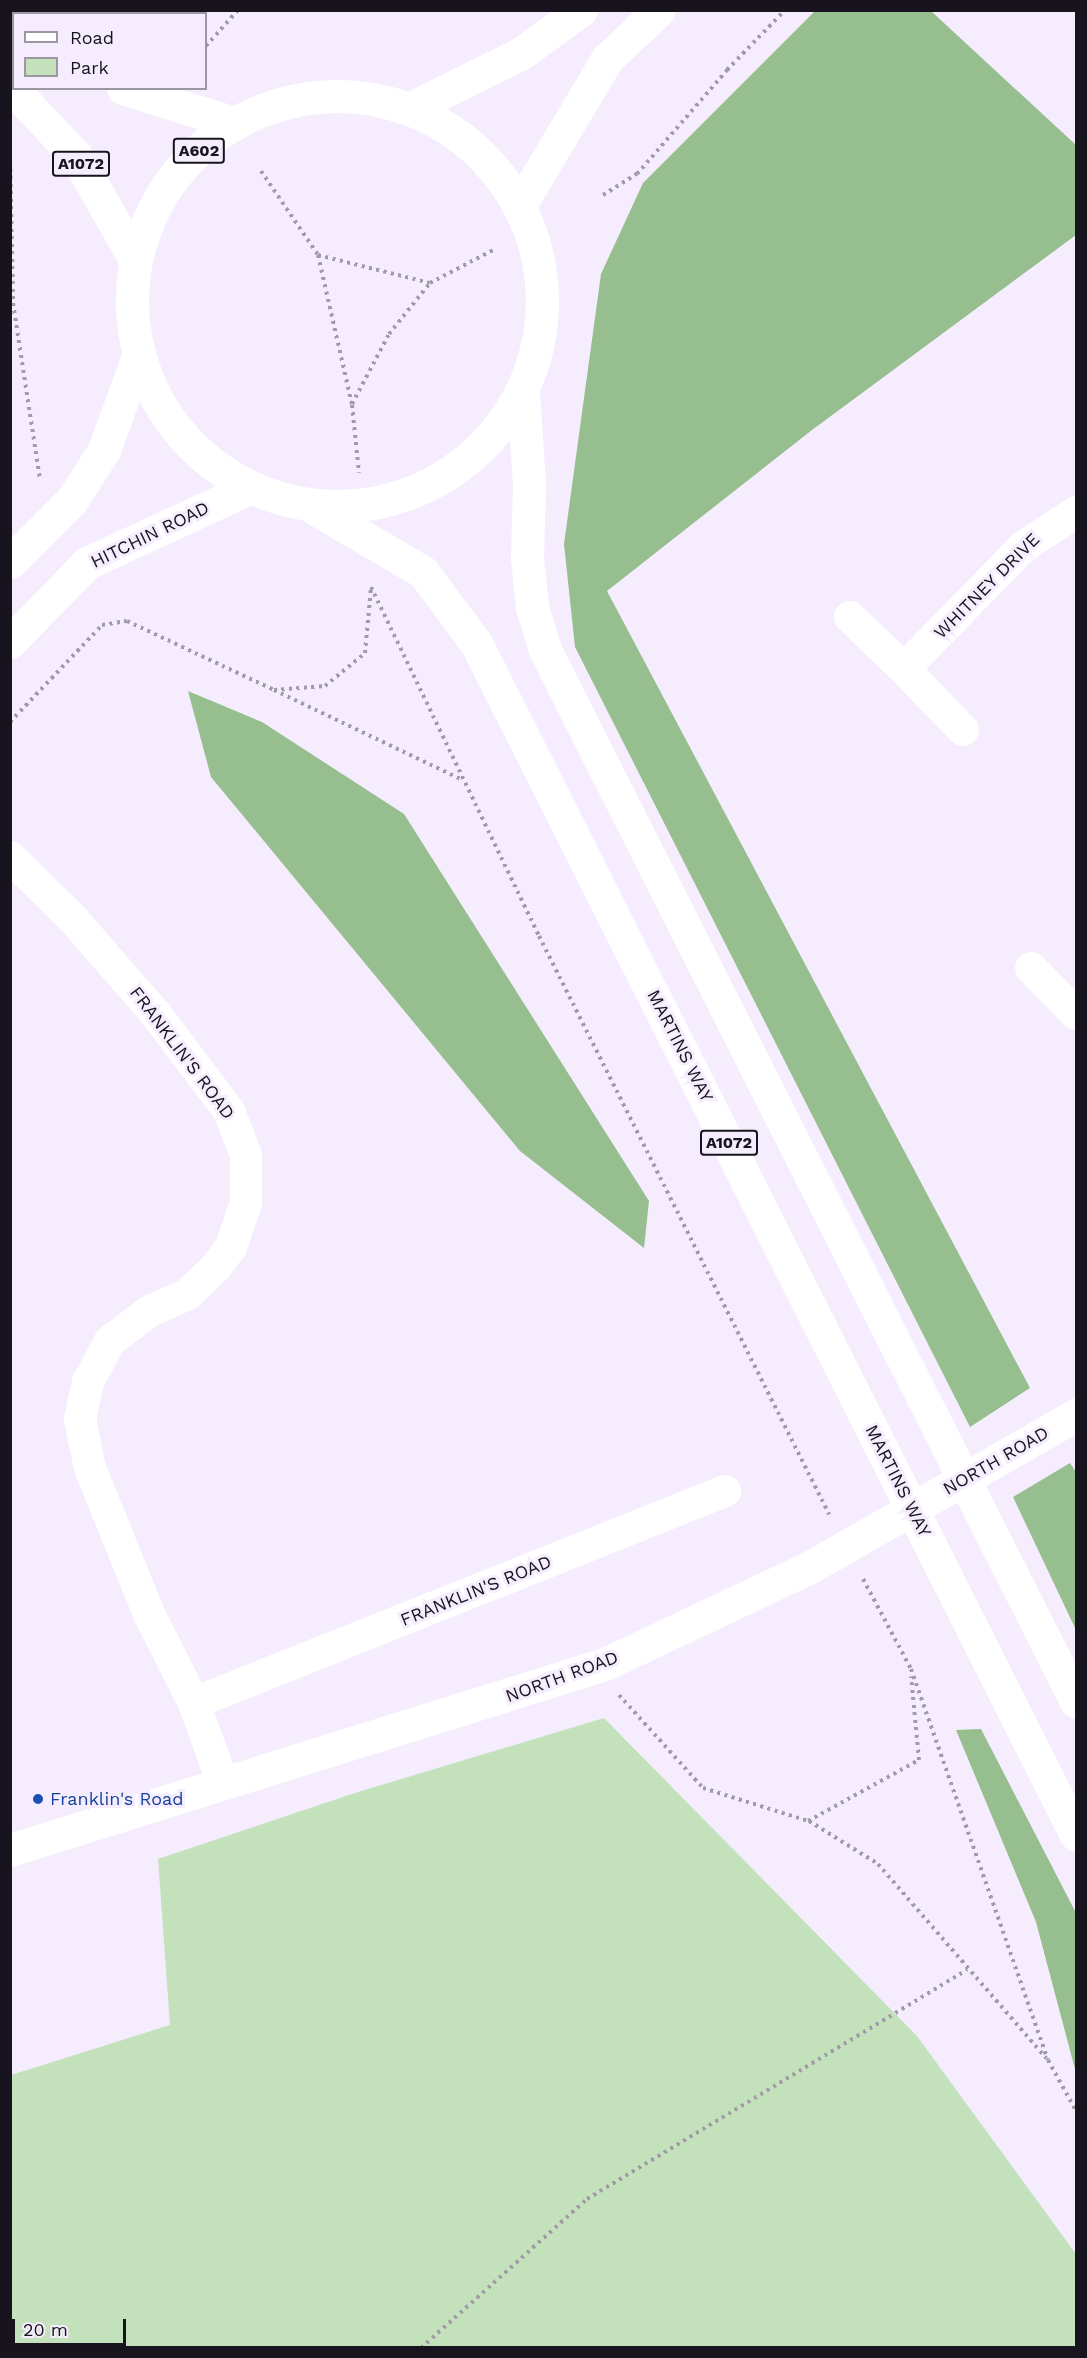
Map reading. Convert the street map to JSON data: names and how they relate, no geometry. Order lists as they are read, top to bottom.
{
  "streets": {
    "main road": [
      "A602",
      "A1072",
      "HITCHIN ROAD",
      "MARTINS WAY",
      "NORTH ROAD"
    ],
    "street": ["WHITNEY DRIVE", "FRANKLIN'S ROAD"]
  },
  "crossings": [
    ["A602", "A1072"],
    ["A602", "HITCHIN ROAD"],
    ["A602", "MARTINS WAY"],
    ["FRANKLIN'S ROAD", "NORTH ROAD"]
  ],
  "places": ["Franklin's Road"],
  "legend": ["Road", "Park"],
  "scale_bar": "20 m"
}
